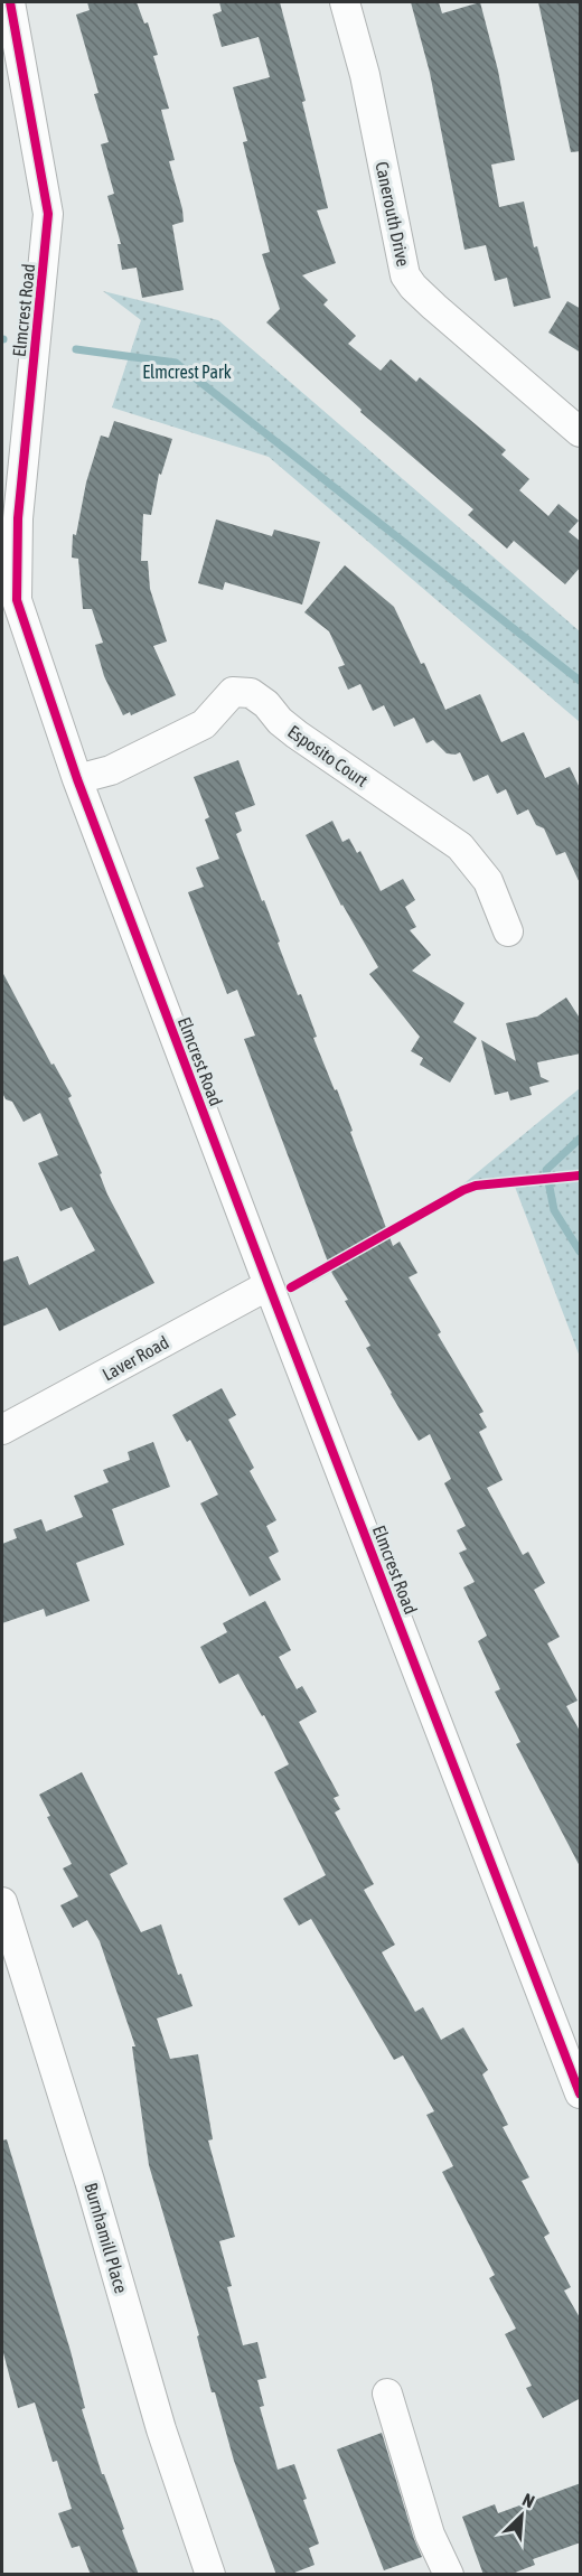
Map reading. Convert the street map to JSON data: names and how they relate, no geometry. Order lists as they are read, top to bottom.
{
  "streets": {
    "street": [
      "Canerouth Drive",
      "Elmcrest Road",
      "Esposito Court",
      "Laver Road",
      "Burnhamill Place"
    ]
  },
  "crossings": [
    ["Elmcrest Road", "Esposito Court"],
    ["Elmcrest Road", "Laver Road"]
  ],
  "parks": ["Elmcrest Park"],
  "north": "top right"
}
